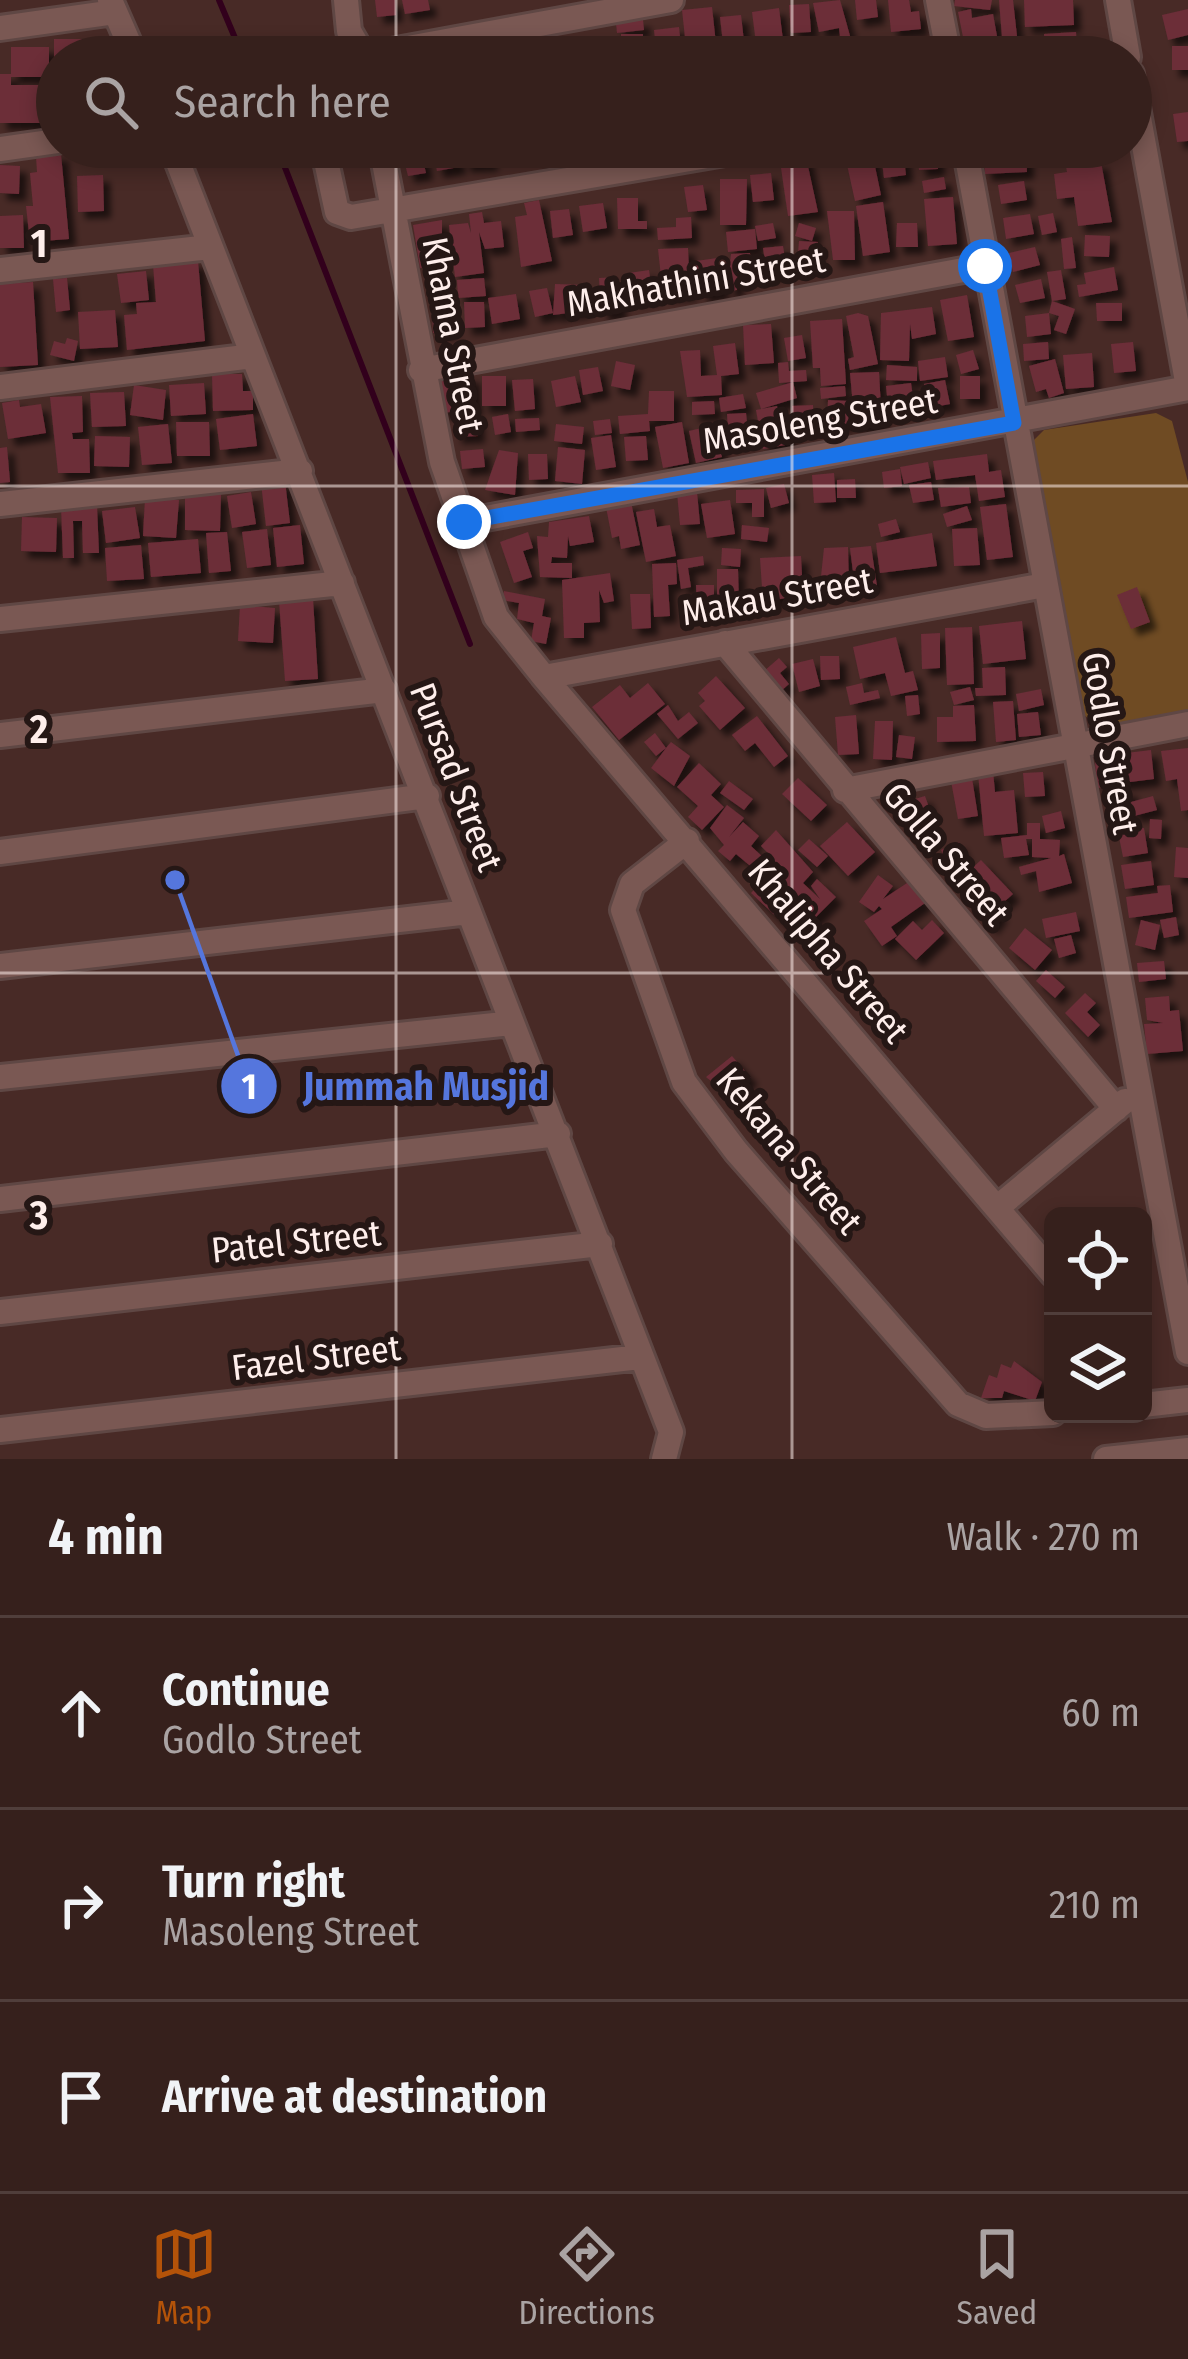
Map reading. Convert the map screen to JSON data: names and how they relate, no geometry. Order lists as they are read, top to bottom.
{
  "streets": {
    "street": [
      "Makhathini Street",
      "Khama Street",
      "Masoleng Street",
      "Makau Street",
      "Godlo Street",
      "Pursad Street",
      "Golla Street",
      "Khalipha Street",
      "Kekana Street",
      "Patel Street",
      "Fazel Street"
    ]
  },
  "crossings": [
    ["Makhathini Street", "Khama Street"],
    ["Makhathini Street", "Godlo Street"],
    ["Khama Street", "Masoleng Street"],
    ["Khama Street", "Makau Street"],
    ["Khama Street", "Khalipha Street"],
    ["Masoleng Street", "Godlo Street"],
    ["Makau Street", "Godlo Street"],
    ["Makau Street", "Golla Street"],
    ["Makau Street", "Khalipha Street"],
    ["Godlo Street", "Golla Street"],
    ["Pursad Street", "Patel Street"],
    ["Pursad Street", "Fazel Street"],
    ["Khalipha Street", "Kekana Street"]
  ],
  "places": ["Jummah Musjid"],
  "page": {
    "search": "Search here",
    "heading": ["4 min", "Walk · 270 m"],
    "list": [
      ["Continue", "Godlo Street", "60 m"],
      ["Turn right", "Masoleng Street", "210 m"],
      "Arrive at destination"
    ],
    "nav": ["Map", "Directions", "Saved"]
  },
  "grid": {
    "rows": ["1", "2", "3"]
  }
}
